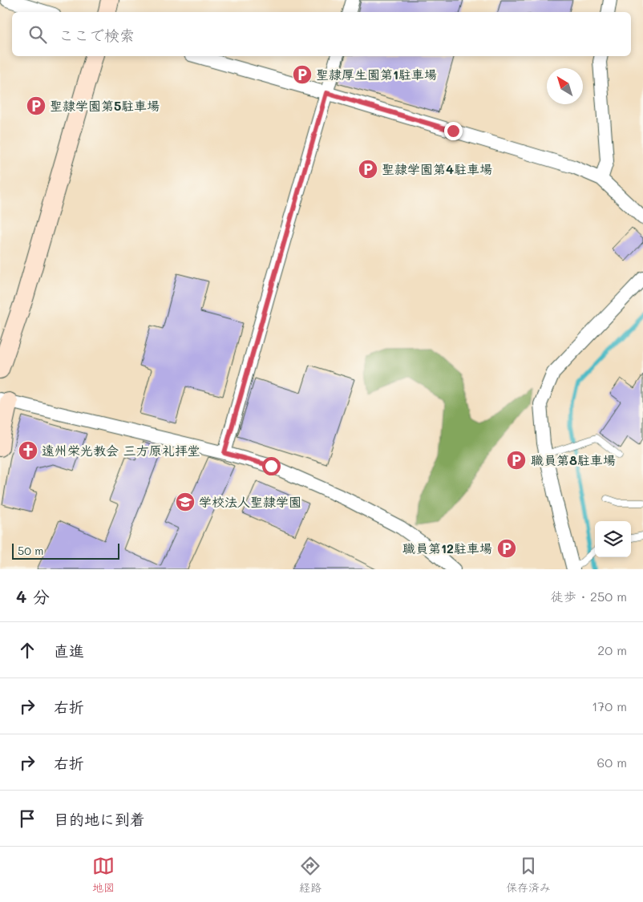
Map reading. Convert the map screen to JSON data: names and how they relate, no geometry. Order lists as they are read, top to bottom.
{
  "places": {
    "parking": [
      "聖隷厚生園第1駐車場",
      "聖隷学園第5駐車場",
      "聖隷学園第4駐車場",
      "職員第8駐車場",
      "職員第12駐車場"
    ],
    "church": ["遠州栄光教会 三方原礼拝堂"],
    "school or university": ["学校法人聖隷学園"]
  },
  "scale_bar": "50 m",
  "north": "top left",
  "page": {
    "search": "ここで検索",
    "scale": "50 m",
    "heading": ["4 分", "徒歩 · 250 m"],
    "list": [
      ["直進", "20 m"],
      ["右折", "170 m"],
      ["右折", "60 m"],
      "目的地に到着"
    ],
    "nav": ["地図", "経路", "保存済み"]
  }
}
